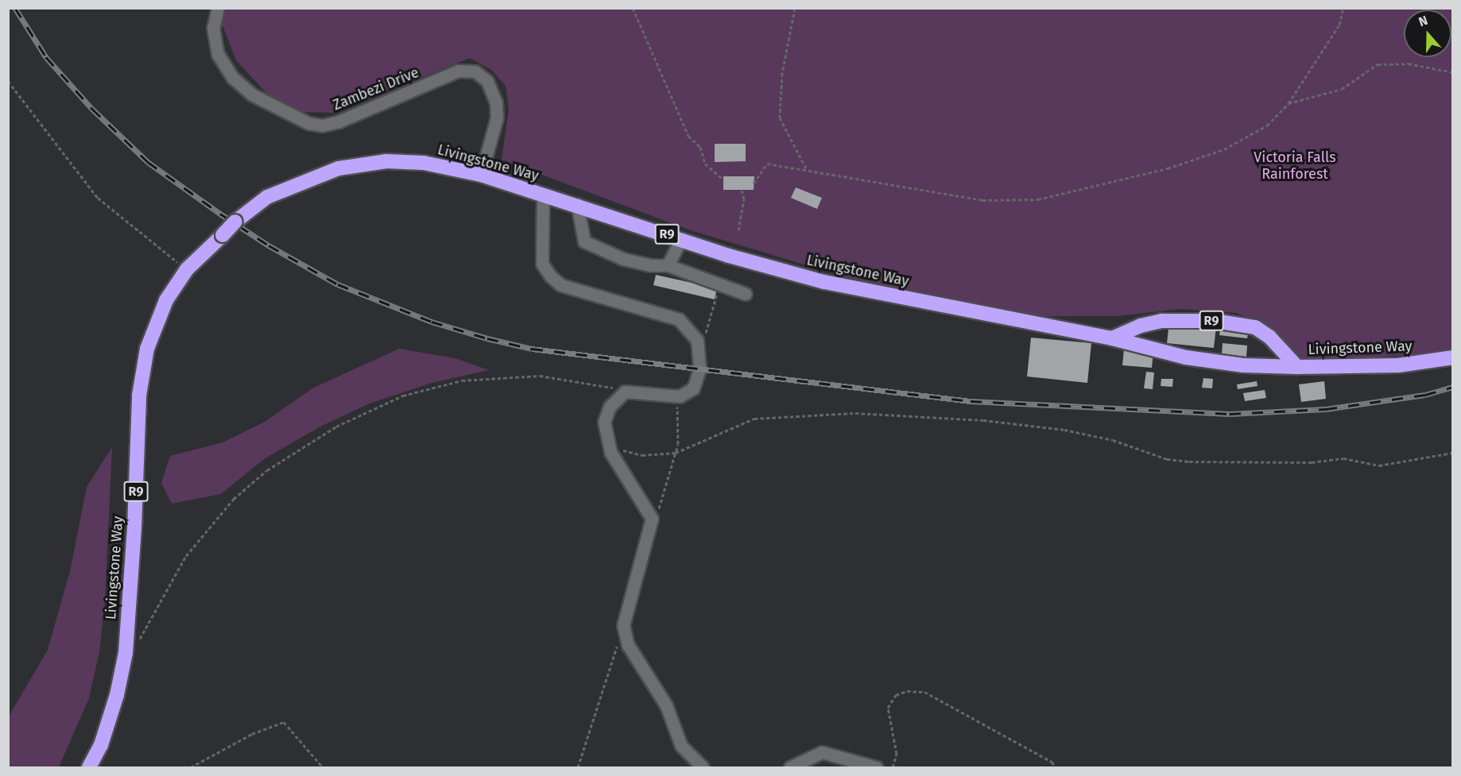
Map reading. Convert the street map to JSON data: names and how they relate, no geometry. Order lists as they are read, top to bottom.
{
  "streets": {
    "highway": ["Livingstone Way", "R9"],
    "street": ["Zambezi Drive"]
  },
  "crossings": [
    ["Zambezi Drive", "Livingstone Way"]
  ],
  "parks": ["Victoria Falls Rainforest"],
  "north": "top"
}
